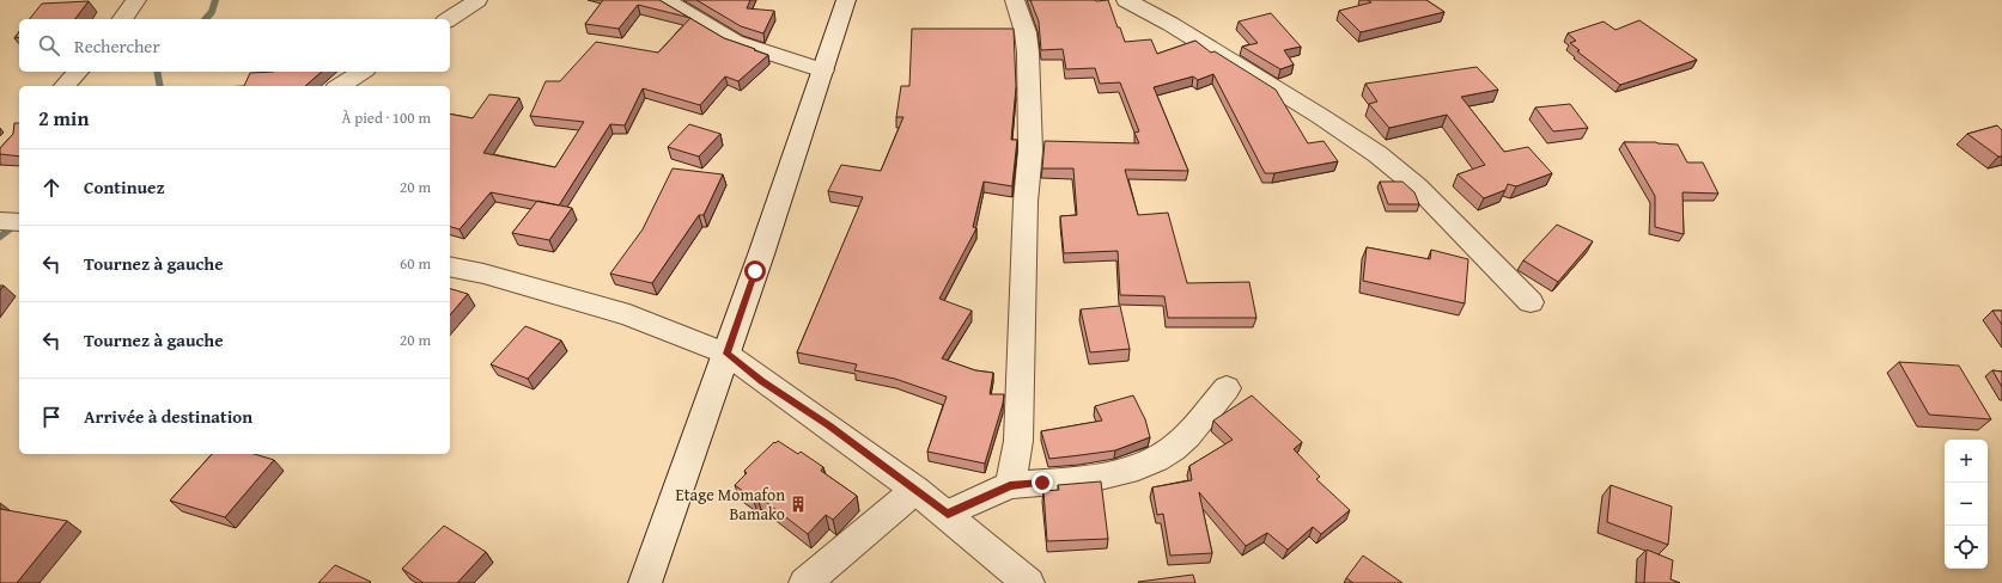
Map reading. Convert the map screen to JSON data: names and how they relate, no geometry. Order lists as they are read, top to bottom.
{
  "places": {
    "building": ["Etage Momafon Bamako"]
  },
  "page": {
    "search": "Rechercher",
    "heading": ["2 min", "À pied · 100 m"],
    "list": [
      ["Continuez", "20 m"],
      ["Tournez à gauche", "60 m"],
      ["Tournez à gauche", "20 m"],
      "Arrivée à destination"
    ],
    "map_buttons": ["+", "−"]
  }
}
